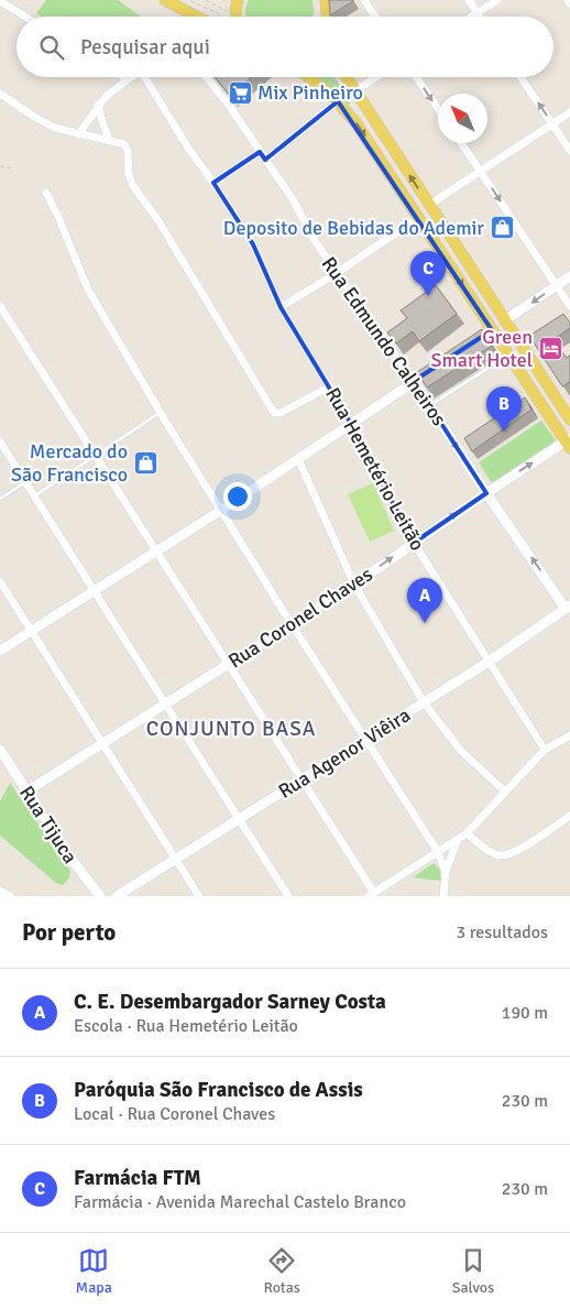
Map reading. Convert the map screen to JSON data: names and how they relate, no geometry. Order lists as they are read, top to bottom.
{
  "streets": {
    "street": [
      "Rua Edmundo Calheiros",
      "Rua Hemetério Leitão",
      "Rua Coronel Chaves",
      "Rua Agenor Viêira",
      "Rua Tijuca"
    ]
  },
  "crossings": [
    ["Rua Edmundo Calheiros", "Rua Coronel Chaves"],
    ["Rua Edmundo Calheiros", "Rua Agenor Viêira"],
    ["Rua Hemetério Leitão", "Rua Coronel Chaves"],
    ["Rua Hemetério Leitão", "Rua Agenor Viêira"],
    ["Rua Coronel Chaves", "Rua Tijuca"]
  ],
  "one_way": ["Rua Coronel Chaves"],
  "districts": ["CONJUNTO BASA"],
  "places": {
    "supermarket": ["Mix Pinheiro"],
    "shop": ["Deposito de Bebidas do Ademir", "Mercado do São Francisco"],
    "hotel": ["Green Smart Hotel"]
  },
  "north": "top left",
  "page": {
    "search": "Pesquisar aqui",
    "pins": ["C", "B", "A"],
    "heading": ["Por perto", "3 resultados"],
    "list": [
      {
        "mark": "A",
        "name": "C. E. Desembargador Sarney Costa",
        "note": "Escola · Rua Hemetério Leitão",
        "value": "190 m"
      },
      {
        "mark": "B",
        "name": "Paróquia São Francisco de Assis",
        "note": "Local · Rua Coronel Chaves",
        "value": "230 m"
      },
      {
        "mark": "C",
        "name": "Farmácia FTM",
        "note": "Farmácia · Avenida Marechal Castelo Branco",
        "value": "230 m"
      }
    ],
    "nav": ["Mapa", "Rotas", "Salvos"]
  }
}
